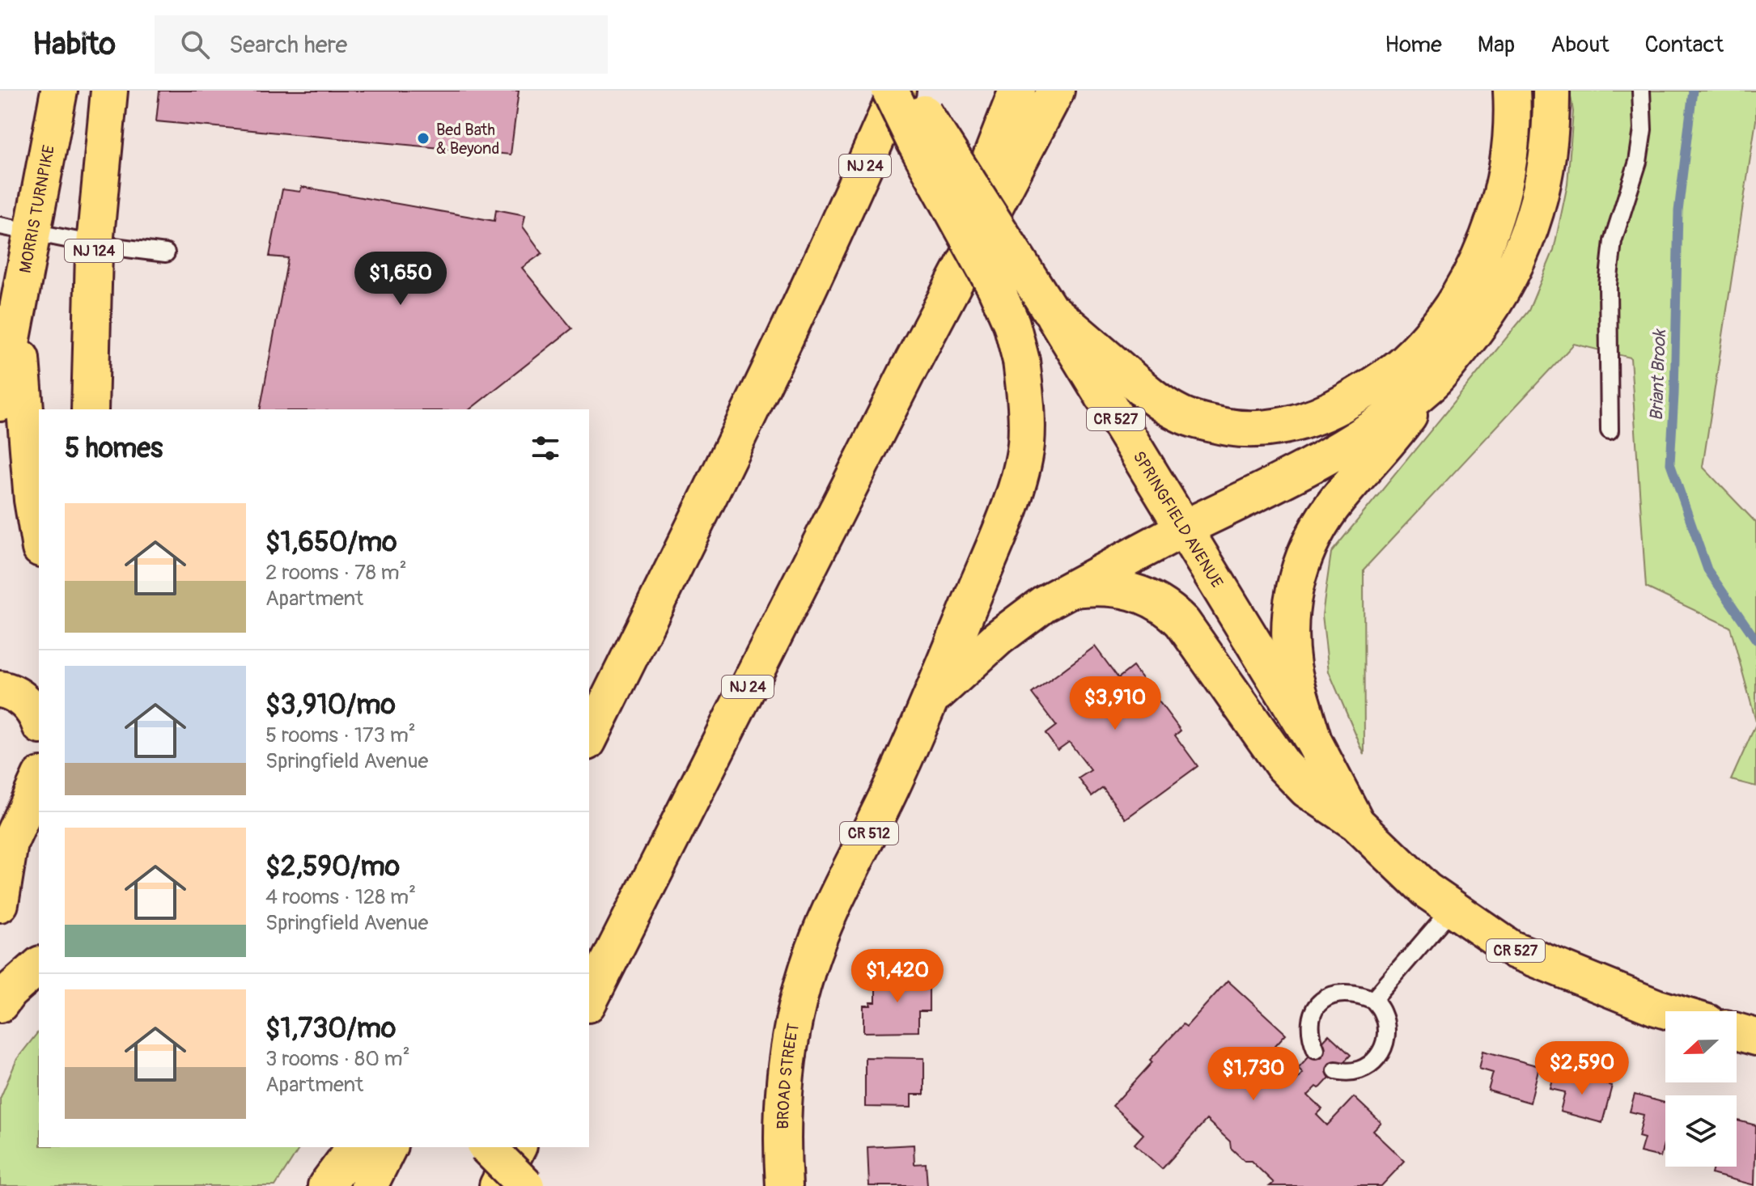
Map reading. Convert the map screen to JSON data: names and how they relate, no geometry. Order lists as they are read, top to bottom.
{
  "streets": {
    "main road": [
      "NJ 24",
      "MORRIS TURNPIKE",
      "NJ 124",
      "CR 527",
      "SPRINGFIELD AVENUE",
      "CR 512",
      "BROAD STREET"
    ]
  },
  "crossings": [
    ["SPRINGFIELD AVENUE", "CR 512"],
    ["CR 512", "BROAD STREET"]
  ],
  "water": ["Briant Brook"],
  "places": ["Bed Bath & Beyond"],
  "north": "left",
  "page": {
    "header": "Habito",
    "search": "Search here",
    "nav": [
      "Home",
      "Map",
      "About",
      "Contact"
    ],
    "price": [
      "$1,650",
      "$3,910",
      "$1,420",
      "$2,590",
      "$1,730"
    ],
    "heading": "5 homes",
    "list": [
      {
        "name": "$1,650/mo",
        "note": "2 rooms · 78 m² · Apartment"
      },
      {
        "name": "$3,910/mo",
        "note": "5 rooms · 173 m² · Springfield Avenue"
      },
      {
        "name": "$2,590/mo",
        "note": "4 rooms · 128 m² · Springfield Avenue"
      },
      {
        "name": "$1,730/mo",
        "note": "3 rooms · 80 m² · Apartment"
      }
    ]
  }
}
